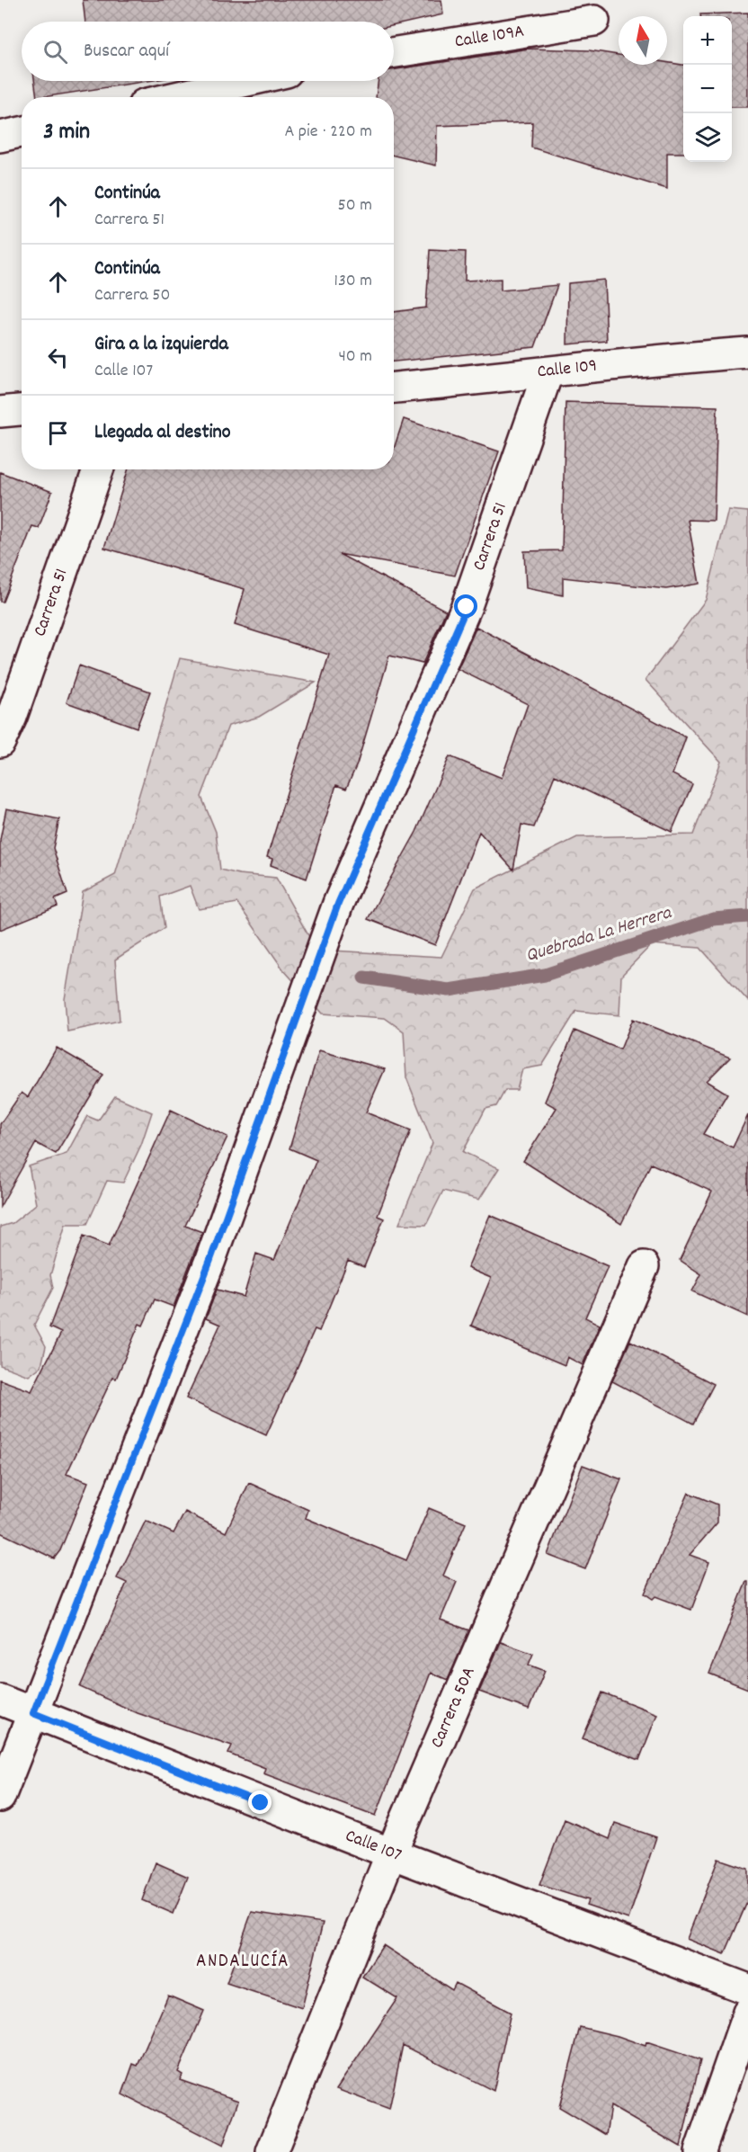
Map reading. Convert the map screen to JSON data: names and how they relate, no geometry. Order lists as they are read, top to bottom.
{
  "streets": {
    "street": [
      "Calle 109A",
      "Calle 109",
      "Carrera 51",
      "Carrera 50A",
      "Calle 107"
    ]
  },
  "crossings": [
    ["Calle 109", "Carrera 51"],
    ["Carrera 51", "Calle 107"],
    ["Carrera 50A", "Calle 107"]
  ],
  "districts": ["ANDALUCÍA"],
  "water": ["Quebrada La Herrera"],
  "north": "top",
  "page": {
    "map_buttons": ["+", "−"],
    "search": "Buscar aquí",
    "heading": ["3 min", "A pie · 220 m"],
    "list": [
      ["Continúa", "Carrera 51", "50 m"],
      ["Continúa", "Carrera 50", "130 m"],
      ["Gira a la izquierda", "Calle 107", "40 m"],
      "Llegada al destino"
    ]
  }
}
